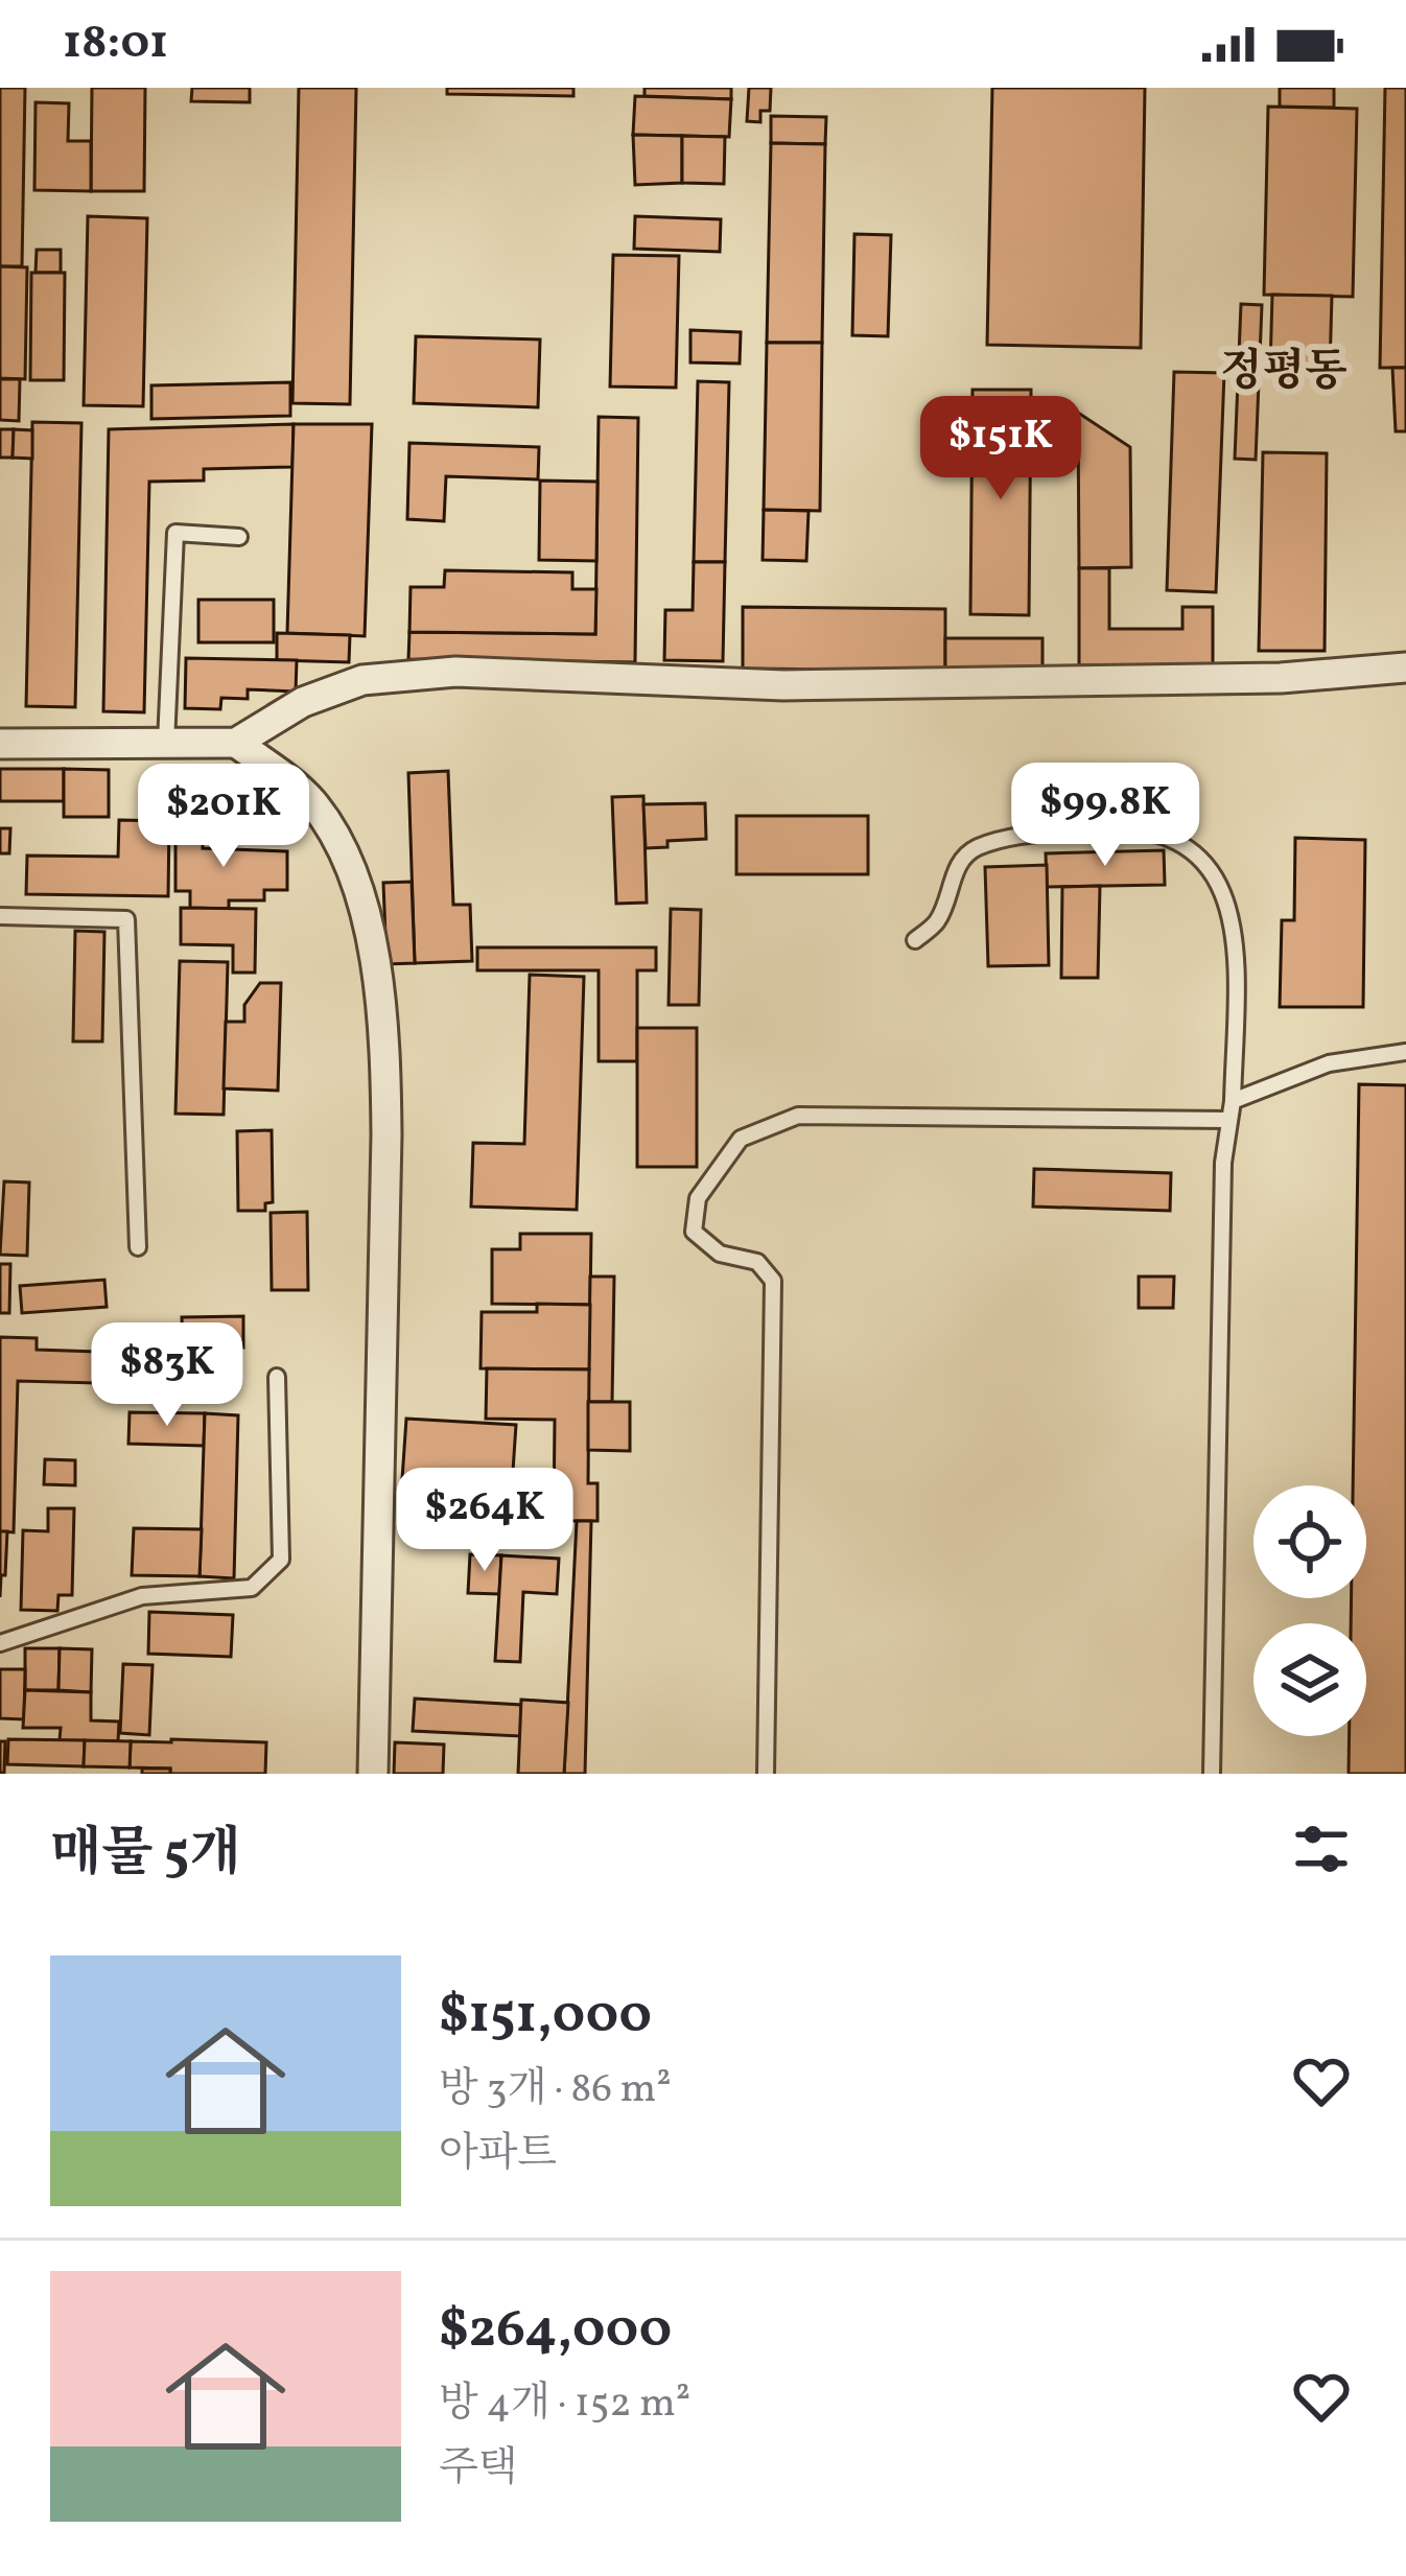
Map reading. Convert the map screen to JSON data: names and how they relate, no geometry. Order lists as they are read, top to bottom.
{
  "districts": ["정평동"],
  "page": {
    "status": "18:01",
    "price": [
      "$151K",
      "$99.8K",
      "$201K",
      "$83K",
      "$264K"
    ],
    "heading": "매물 5개",
    "list": [
      {
        "name": "$151,000",
        "note": "방 3개 · 86 m² · 아파트"
      },
      {
        "name": "$264,000",
        "note": "방 4개 · 152 m² · 주택"
      }
    ]
  }
}
